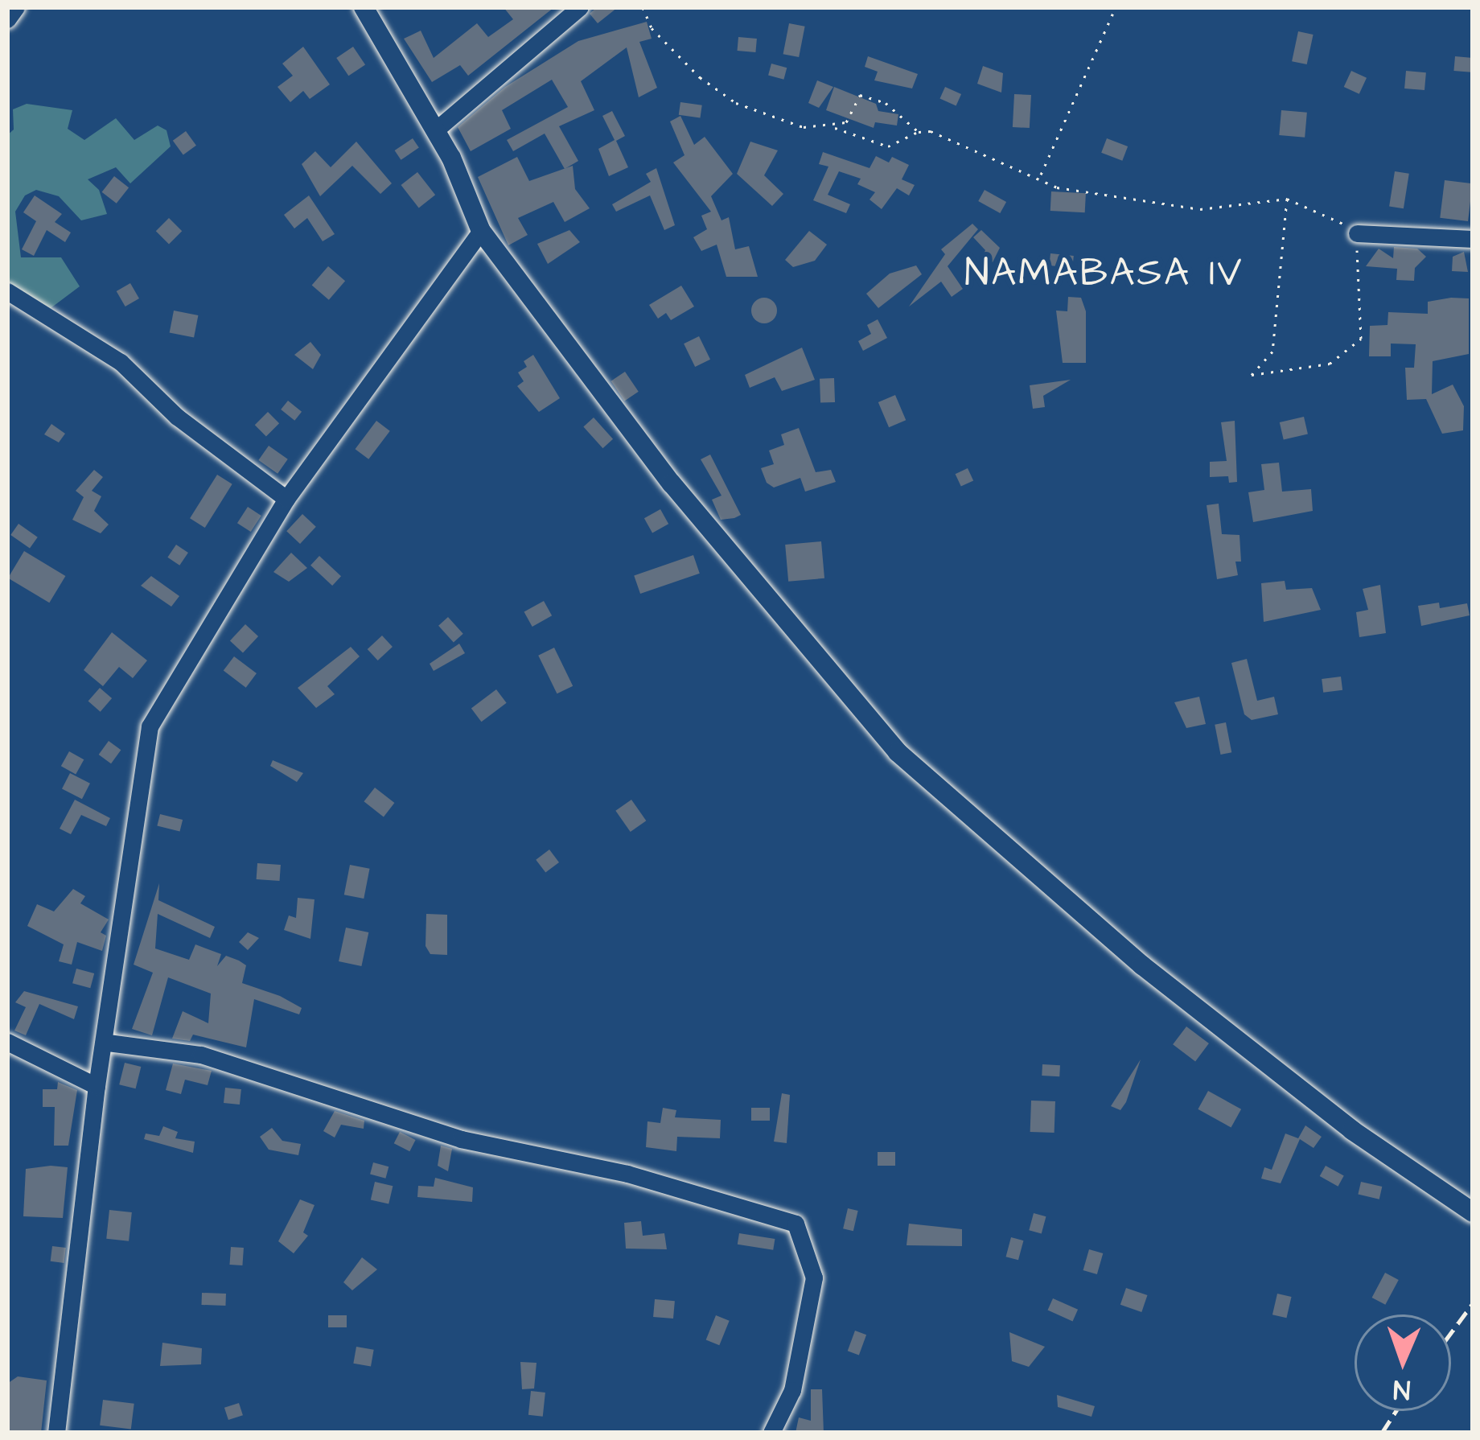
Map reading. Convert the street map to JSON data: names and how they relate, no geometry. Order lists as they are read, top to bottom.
{
  "districts": ["NAMABASA IV"],
  "north": "bottom"
}
